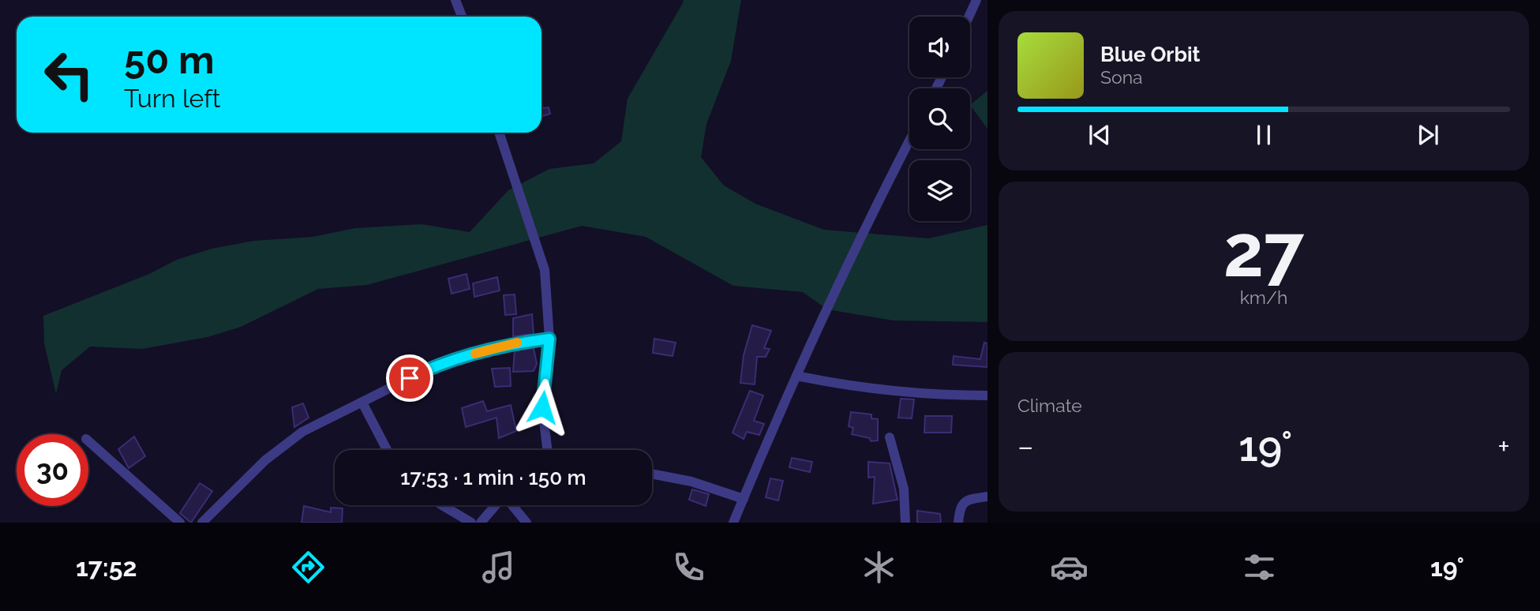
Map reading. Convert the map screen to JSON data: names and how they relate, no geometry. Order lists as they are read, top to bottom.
{
  "page": {
    "turn": ["50 m", "Turn left"],
    "song": ["Blue Orbit", "Sona"],
    "tile": [
      ["27", "km/h"],
      "Climate"
    ],
    "heat": ["−", "19°", "+"],
    "limit": "30",
    "trip": "17:53 · 1 min · 150 m",
    "tabs": ["17:52", "19°"]
  }
}
